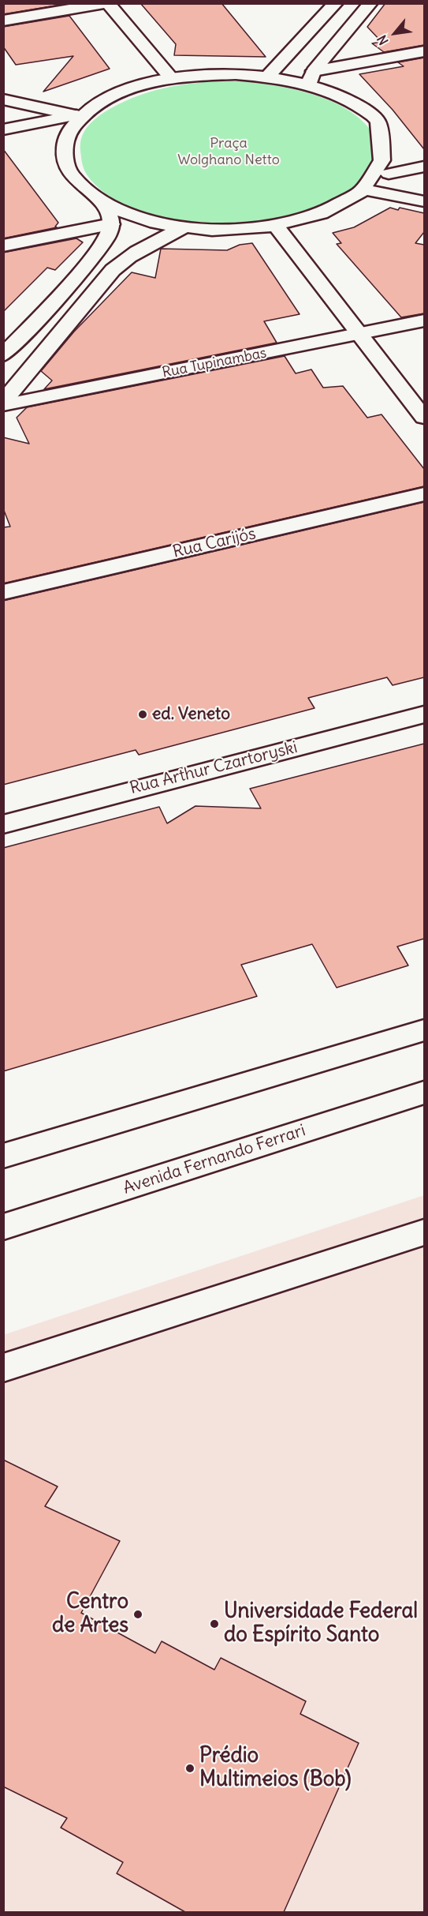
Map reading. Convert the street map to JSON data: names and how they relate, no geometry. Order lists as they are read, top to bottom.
{
  "streets": {
    "street": [
      "Rua Tupinambas",
      "Rua Carijós",
      "Rua Arthur Czartoryski",
      "Avenida Fernando Ferrari"
    ]
  },
  "parks": ["Praça Wolghano Netto"],
  "places": [
    "ed. Veneto",
    "Centro de Artes",
    "Universidade Federal do Espírito Santo",
    "Prédio Multimeios (Bob)"
  ],
  "north": "bottom left"
}
